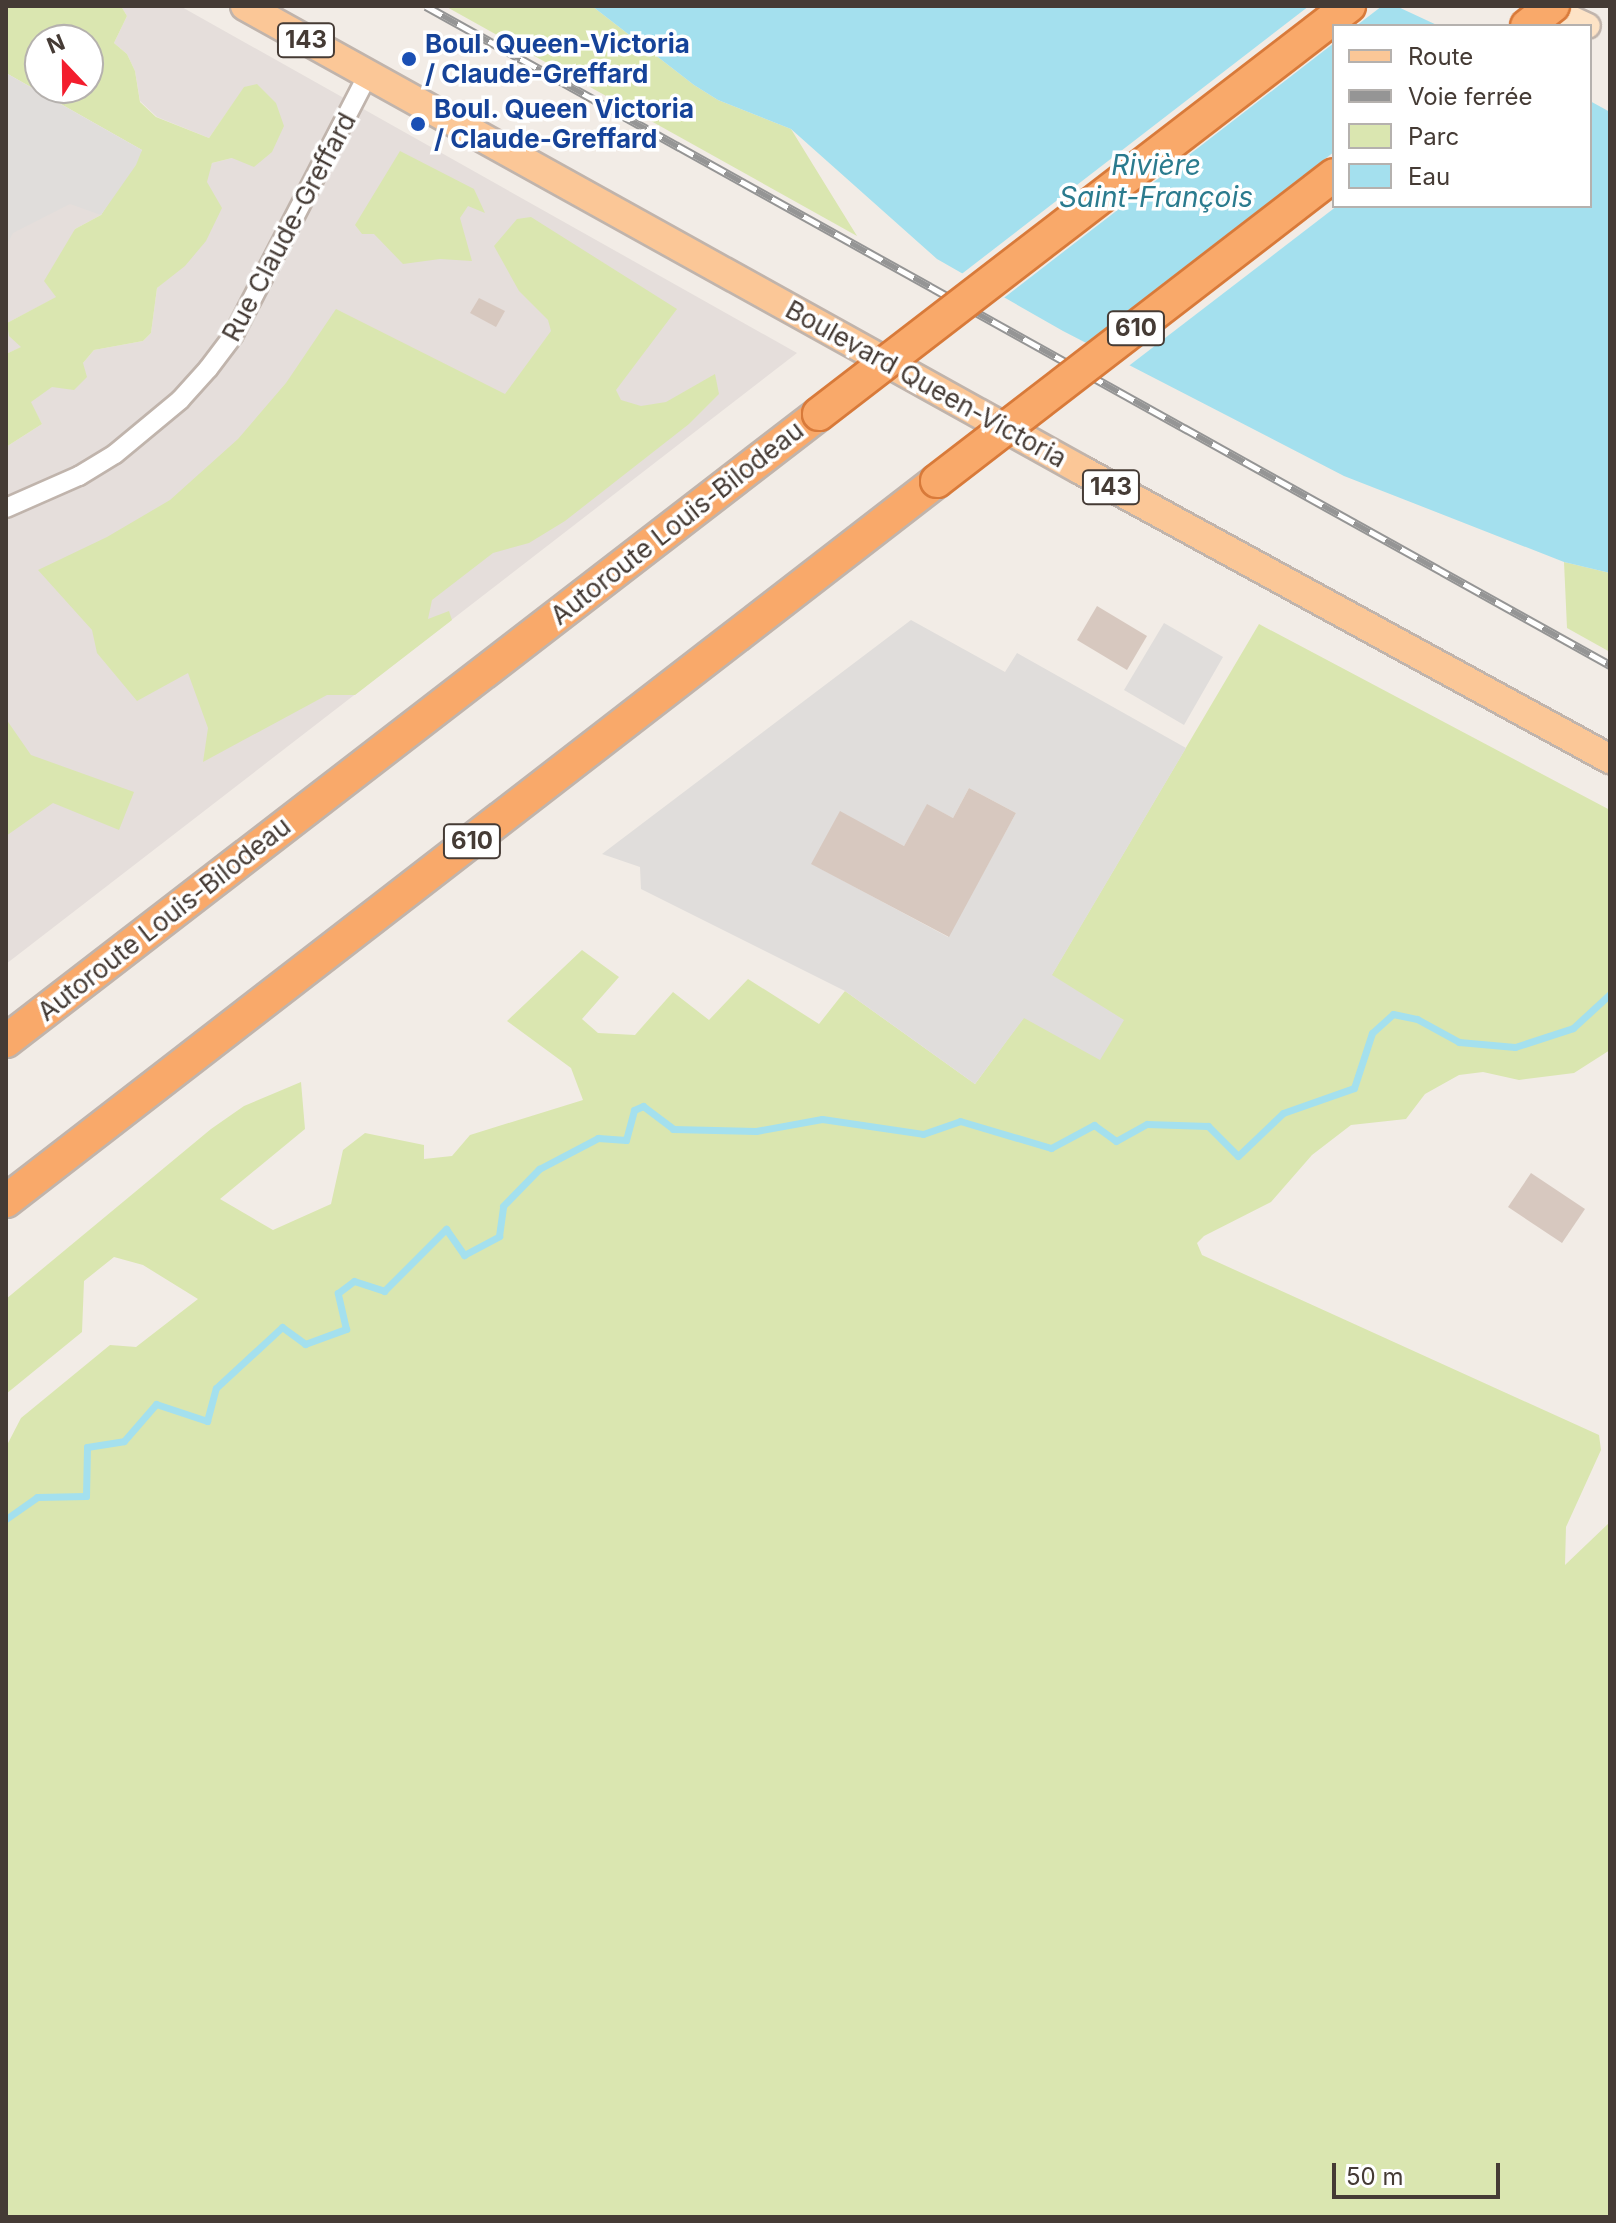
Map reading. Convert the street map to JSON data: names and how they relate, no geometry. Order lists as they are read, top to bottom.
{
  "streets": {
    "highway": ["610", "Autoroute Louis-Bilodeau"],
    "main road": ["143", "Boulevard Queen-Victoria"],
    "street": ["Rue Claude-Greffard"]
  },
  "crossings": [
    ["Rue Claude-Greffard", "Boulevard Queen-Victoria"]
  ],
  "water": ["Rivière Saint-François"],
  "places": ["Boul. Queen-Victoria / Claude-Greffard", "Boul. Queen Victoria / Claude-Greffard"],
  "legend": [
    "Route",
    "Voie ferrée",
    "Parc",
    "Eau"
  ],
  "scale_bar": "50 m",
  "north": "top"
}
